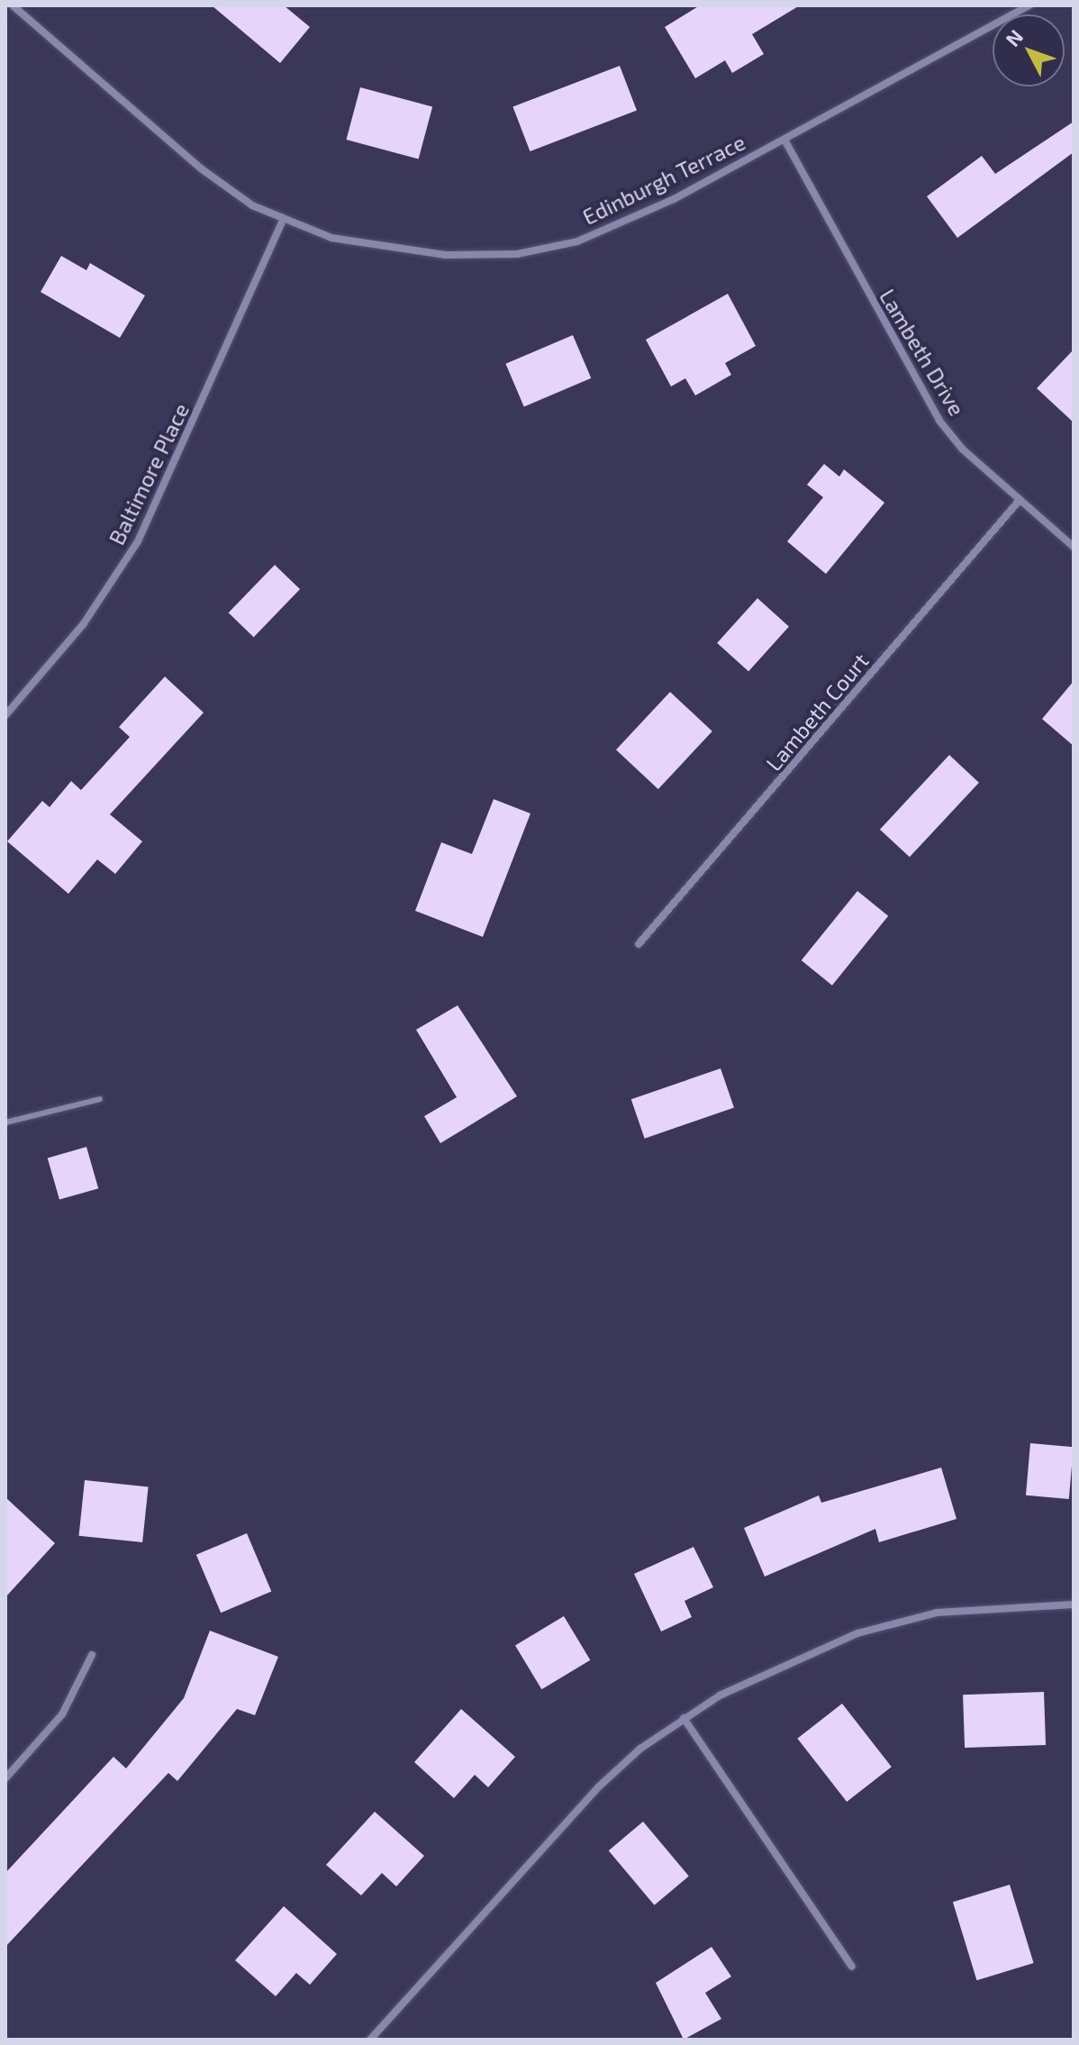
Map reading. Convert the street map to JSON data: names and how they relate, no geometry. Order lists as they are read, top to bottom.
{
  "streets": {
    "street": [
      "Edinburgh Terrace",
      "Lambeth Drive",
      "Baltimore Place",
      "Lambeth Court"
    ]
  },
  "crossings": [
    ["Edinburgh Terrace", "Lambeth Drive"],
    ["Edinburgh Terrace", "Baltimore Place"],
    ["Lambeth Drive", "Lambeth Court"]
  ],
  "north": "top left"
}
